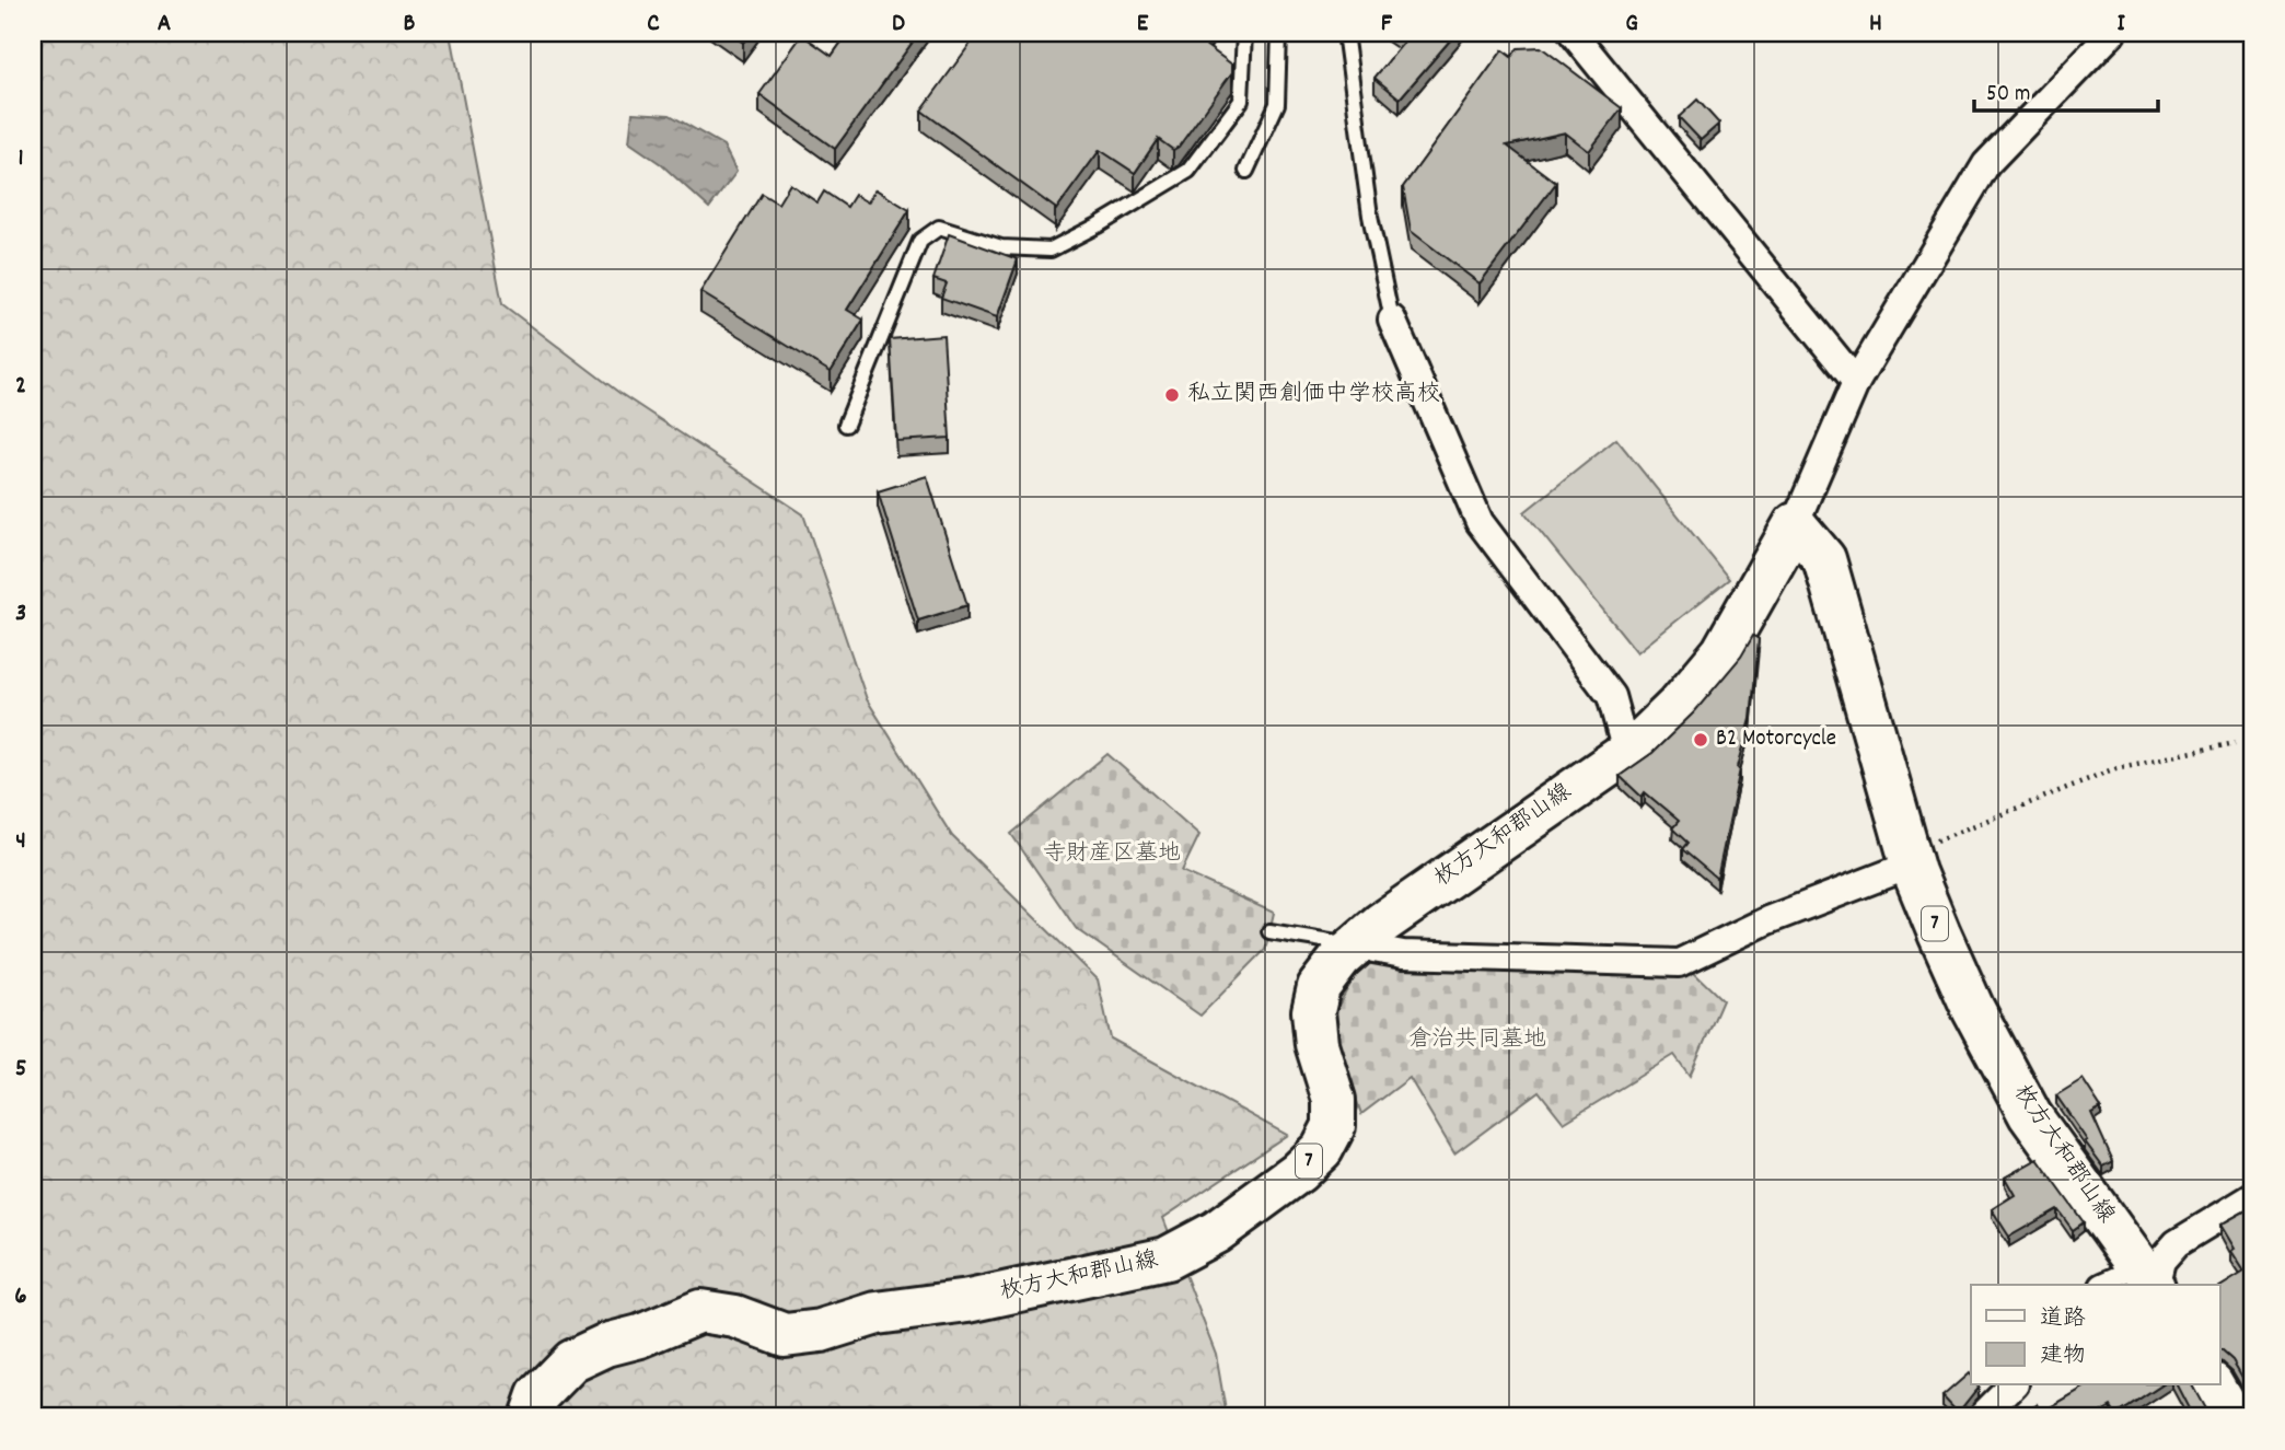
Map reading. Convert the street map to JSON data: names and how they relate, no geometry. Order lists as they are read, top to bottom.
{
  "streets": {
    "main road": ["枚方大和郡山線", "7"]
  },
  "parks": ["寺財産区墓地", "倉治共同墓地"],
  "places": ["私立関西創価中学校高校", "B2 Motorcycle"],
  "legend": ["道路", "建物"],
  "scale_bar": "50 m",
  "grid": {
    "columns": [
      "A",
      "B",
      "C",
      "D",
      "E",
      "F",
      "G",
      "H",
      "I"
    ],
    "rows": [
      "1",
      "2",
      "3",
      "4",
      "5",
      "6"
    ]
  }
}
